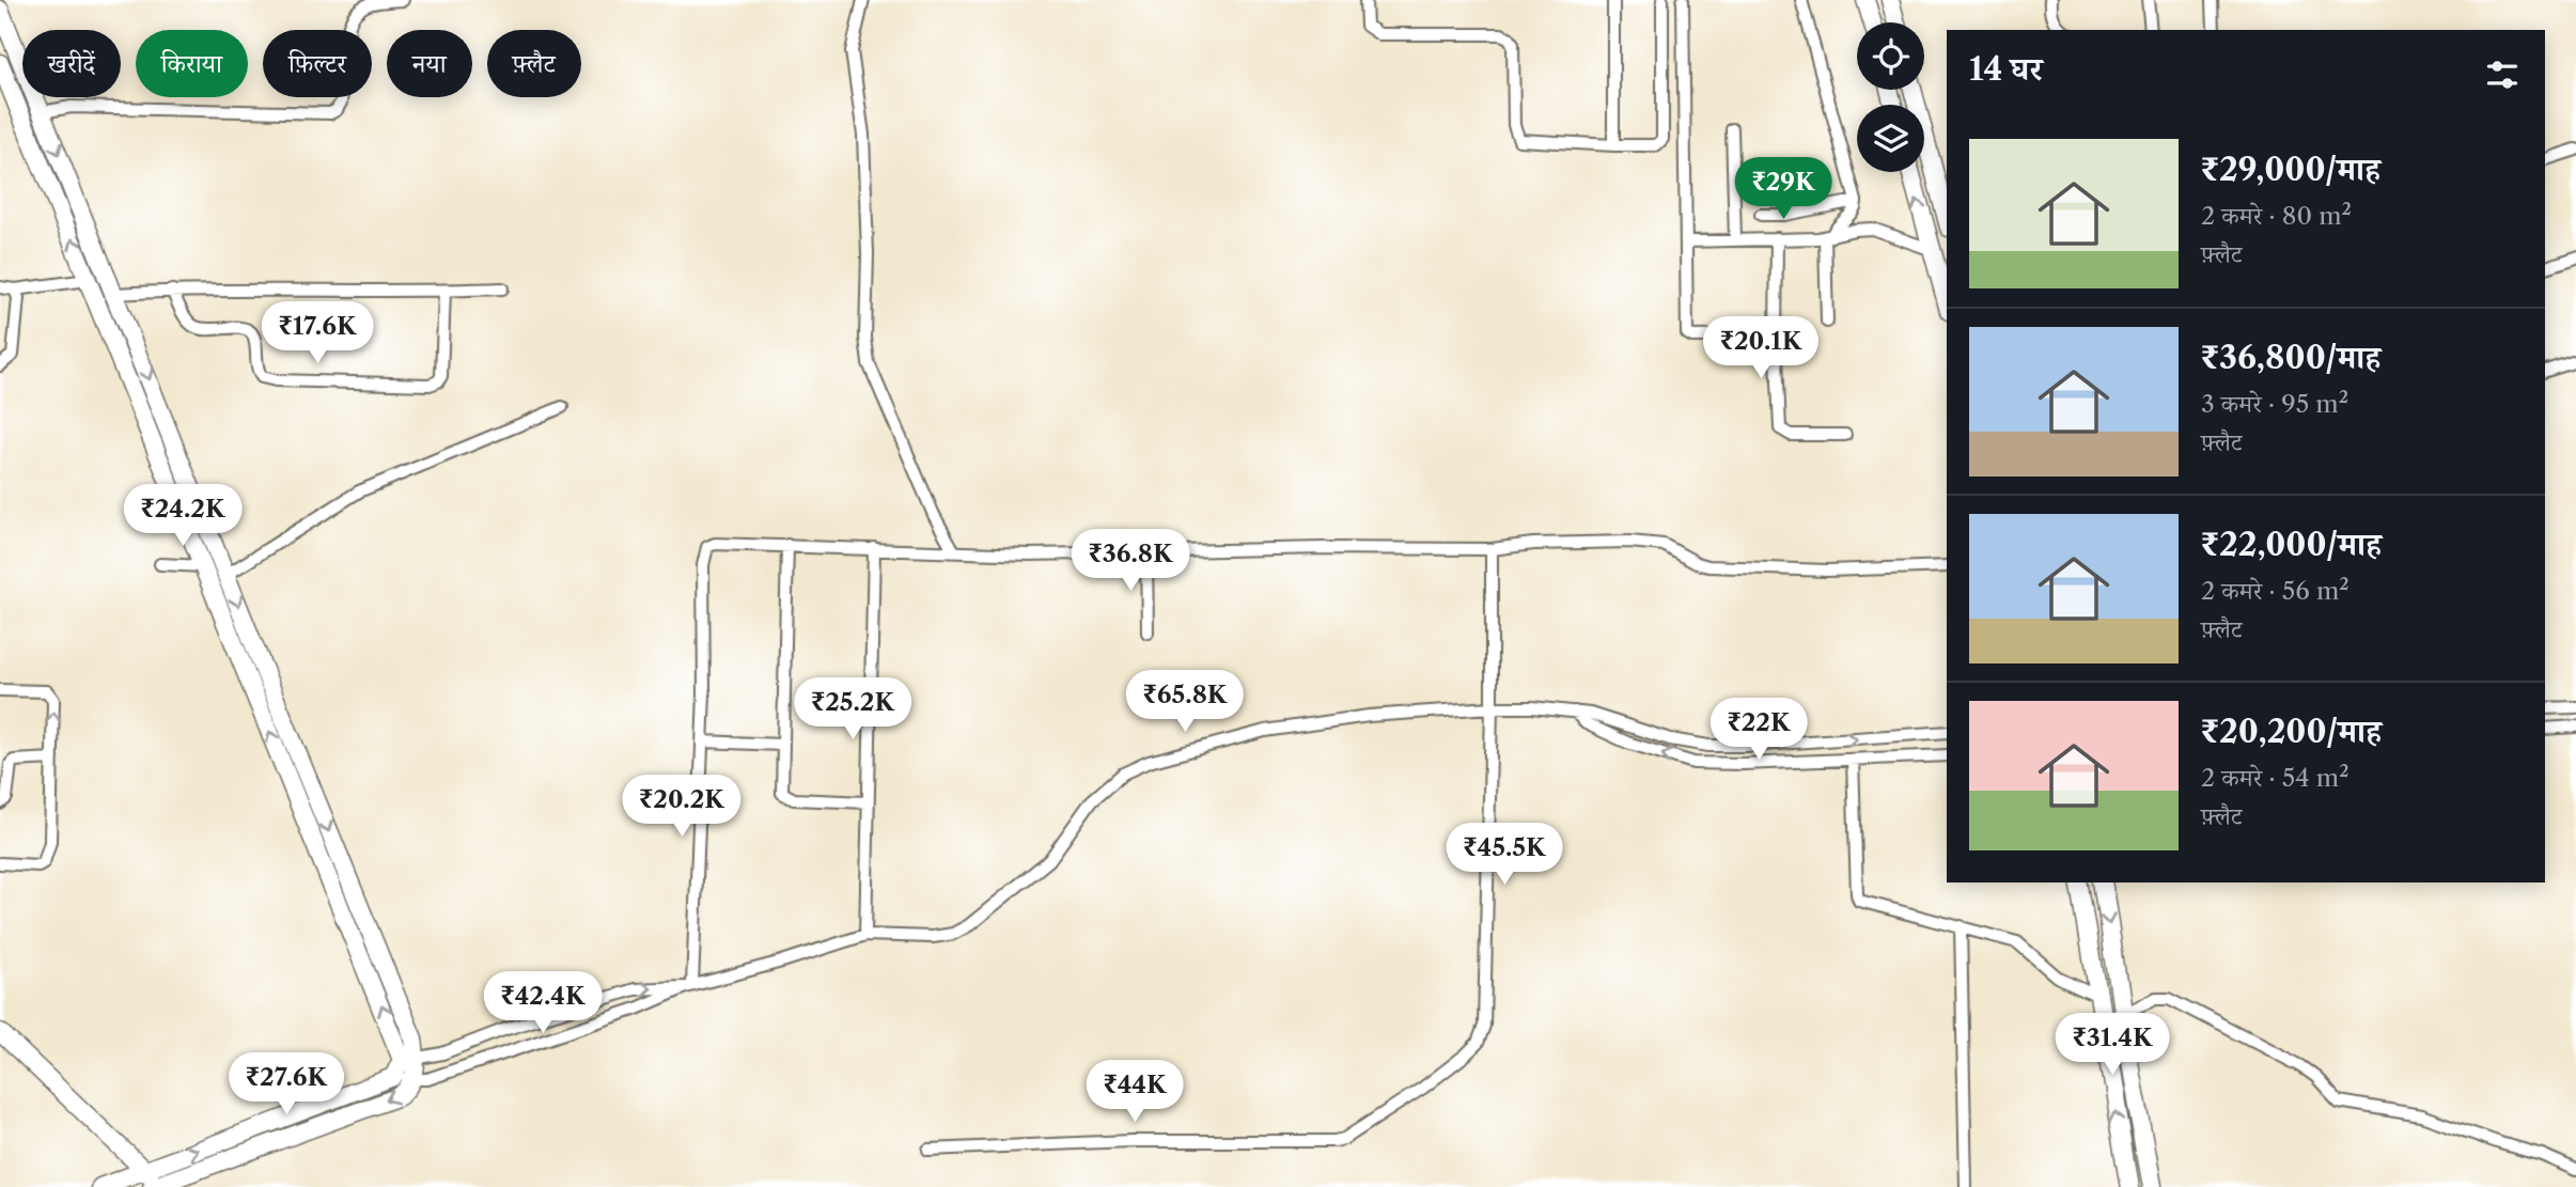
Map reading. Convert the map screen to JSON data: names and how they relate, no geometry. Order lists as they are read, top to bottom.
{
  "page": {
    "chip": [
      "खरीदें",
      "किराया",
      "फ़िल्टर",
      "नया",
      "फ़्लैट"
    ],
    "heading": "14 घर",
    "list": [
      {
        "name": "₹29,000/माह",
        "note": "2 कमरे · 80 m² · फ़्लैट"
      },
      {
        "name": "₹36,800/माह",
        "note": "3 कमरे · 95 m² · फ़्लैट"
      },
      {
        "name": "₹22,000/माह",
        "note": "2 कमरे · 56 m² · फ़्लैट"
      },
      {
        "name": "₹20,200/माह",
        "note": "2 कमरे · 54 m² · फ़्लैट"
      }
    ],
    "price": [
      "₹29K",
      "₹17.6K",
      "₹20.1K",
      "₹24.2K",
      "₹36.8K",
      "₹65.8K",
      "₹25.2K",
      "₹22K",
      "₹20.2K",
      "₹45.5K",
      "₹42.4K",
      "₹31.4K",
      "₹27.6K",
      "₹44K"
    ]
  }
}
